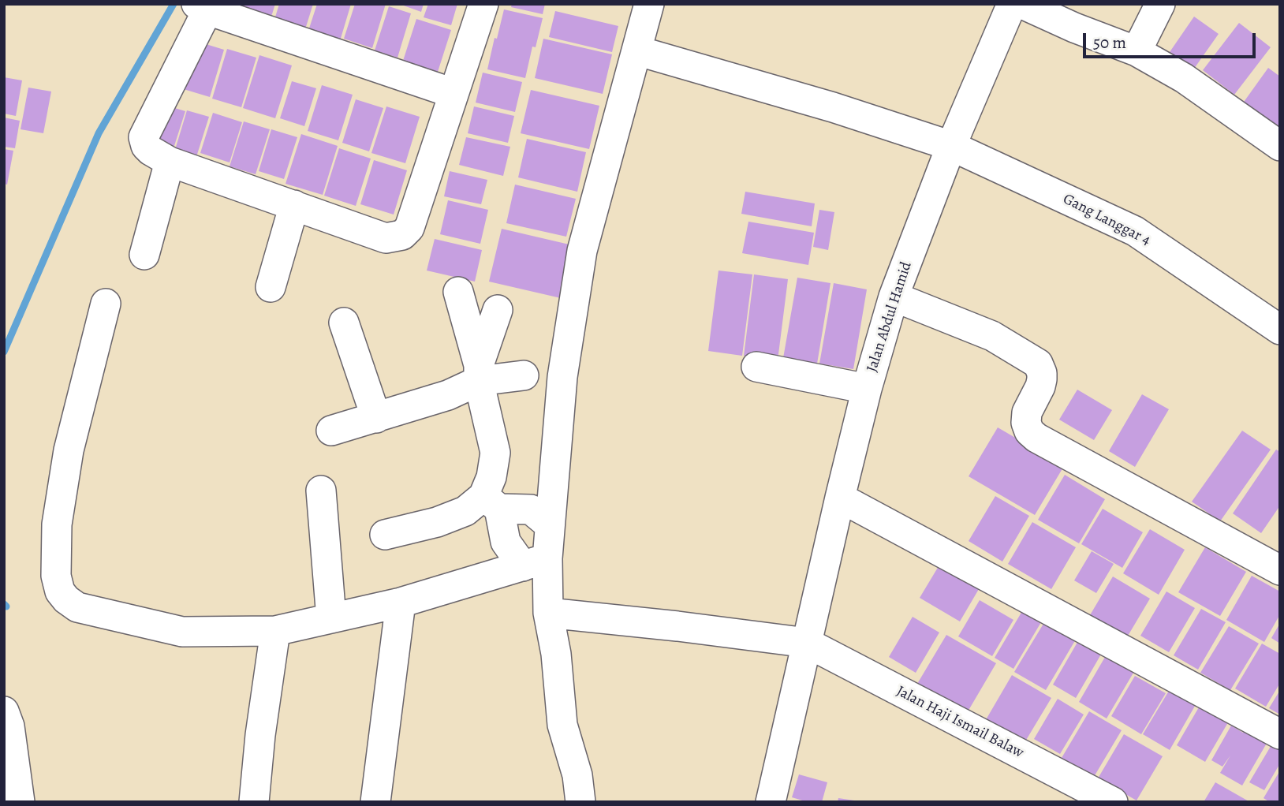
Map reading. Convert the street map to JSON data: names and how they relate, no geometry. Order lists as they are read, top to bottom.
{
  "streets": {
    "street": ["Gang Langgar 4", "Jalan Abdul Hamid", "Jalan Haji Ismail Balaw"]
  },
  "crossings": [
    ["Gang Langgar 4", "Jalan Abdul Hamid"],
    ["Jalan Abdul Hamid", "Jalan Haji Ismail Balaw"]
  ],
  "scale_bar": "50 m"
}
